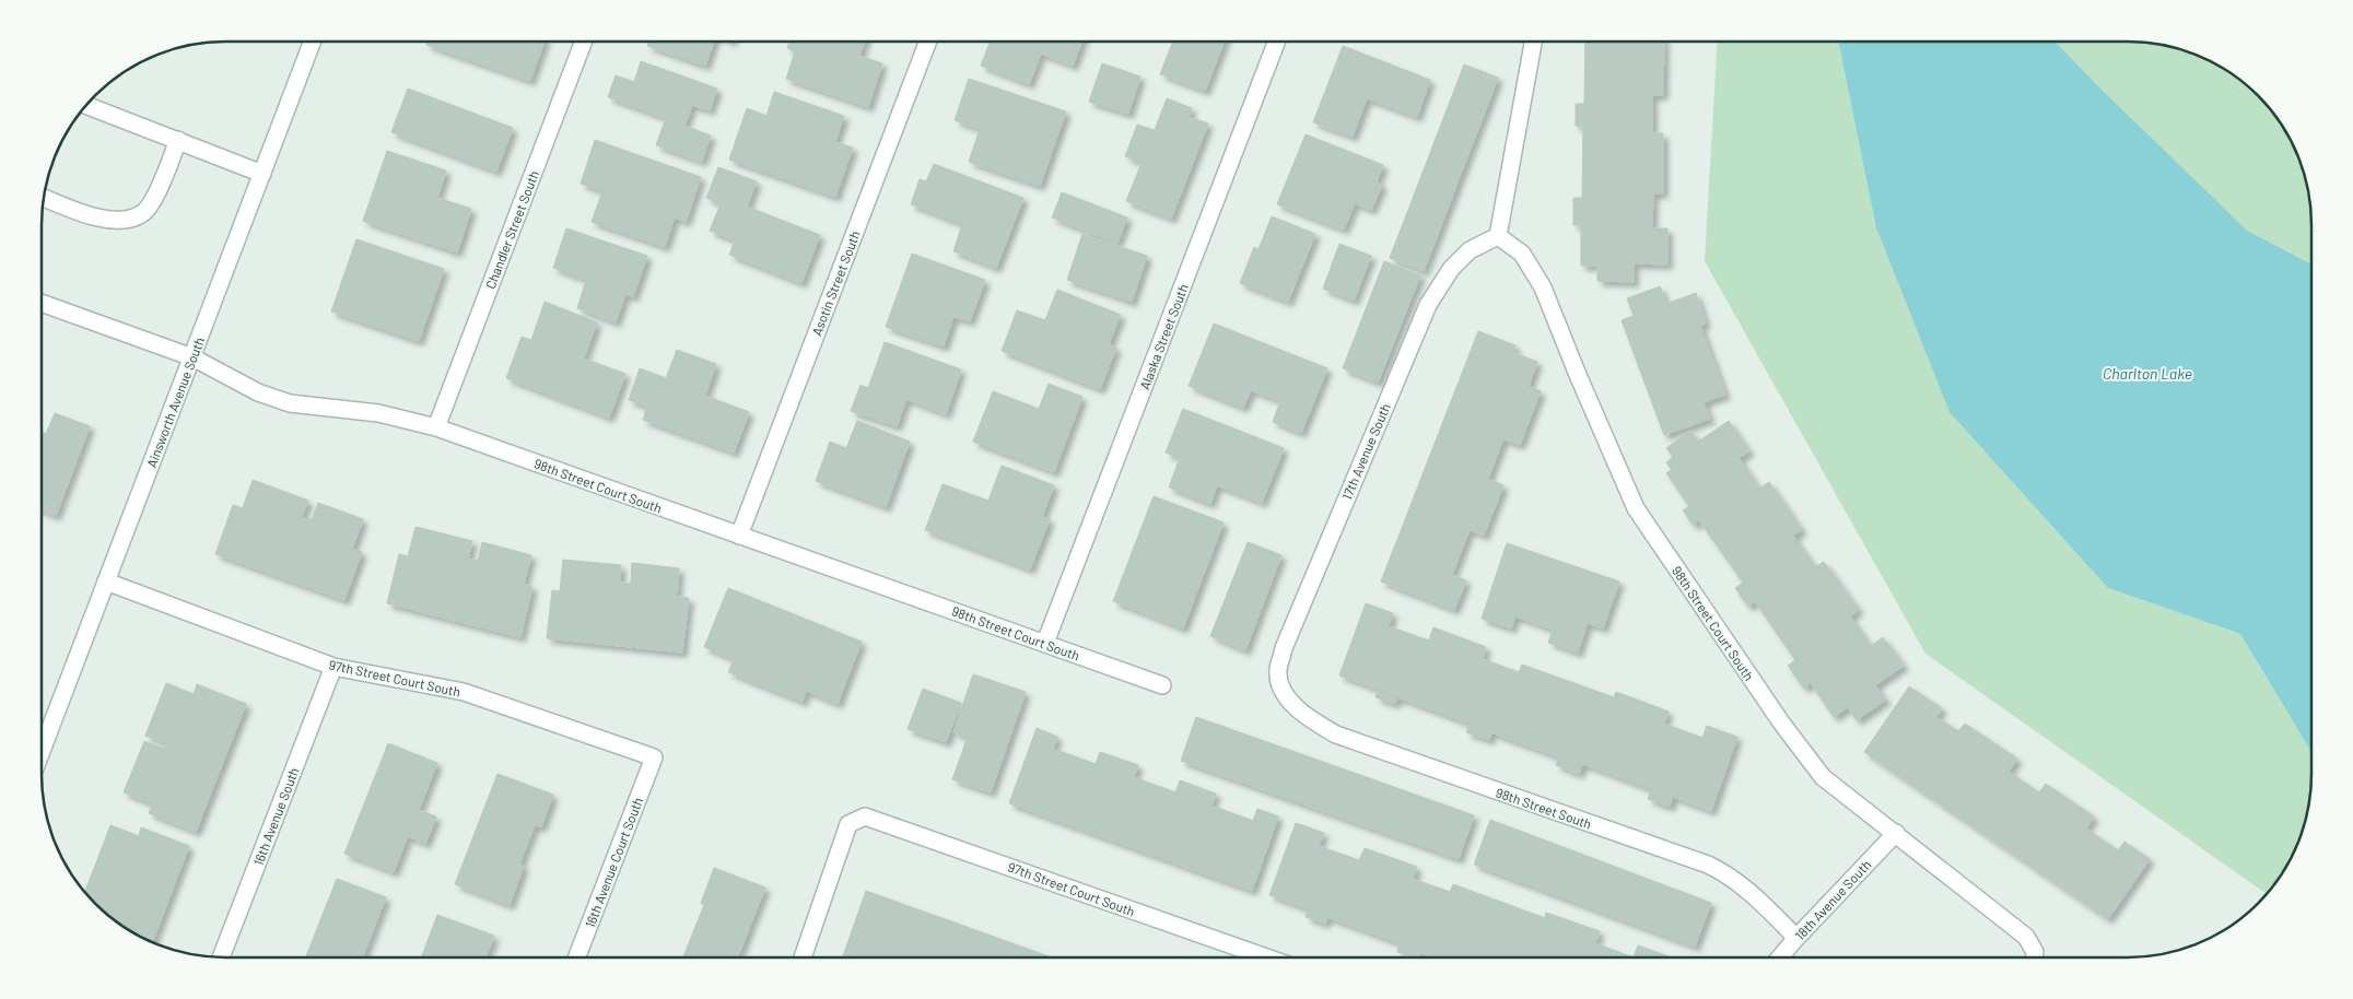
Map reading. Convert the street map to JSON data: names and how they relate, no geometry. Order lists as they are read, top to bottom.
{
  "streets": {
    "street": [
      "Chandler Street South",
      "Asotin Street South",
      "Alaska Street South",
      "Ainsworth Avenue South",
      "17th Avenue South",
      "98th Street Court South",
      "97th Street Court South",
      "98th Street South",
      "16th Avenue South",
      "16th Avenue Court South",
      "18th Avenue South"
    ]
  },
  "crossings": [
    ["Chandler Street South", "98th Street Court South"],
    ["Asotin Street South", "98th Street Court South"],
    ["Alaska Street South", "98th Street Court South"],
    ["Ainsworth Avenue South", "98th Street Court South"],
    ["Ainsworth Avenue South", "97th Street Court South"],
    ["17th Avenue South", "98th Street Court South"],
    ["17th Avenue South", "98th Street South"],
    ["98th Street Court South", "18th Avenue South"],
    ["97th Street Court South", "16th Avenue South"],
    ["97th Street Court South", "16th Avenue Court South"],
    ["98th Street South", "18th Avenue South"]
  ],
  "water": ["Charlton Lake"]
}
